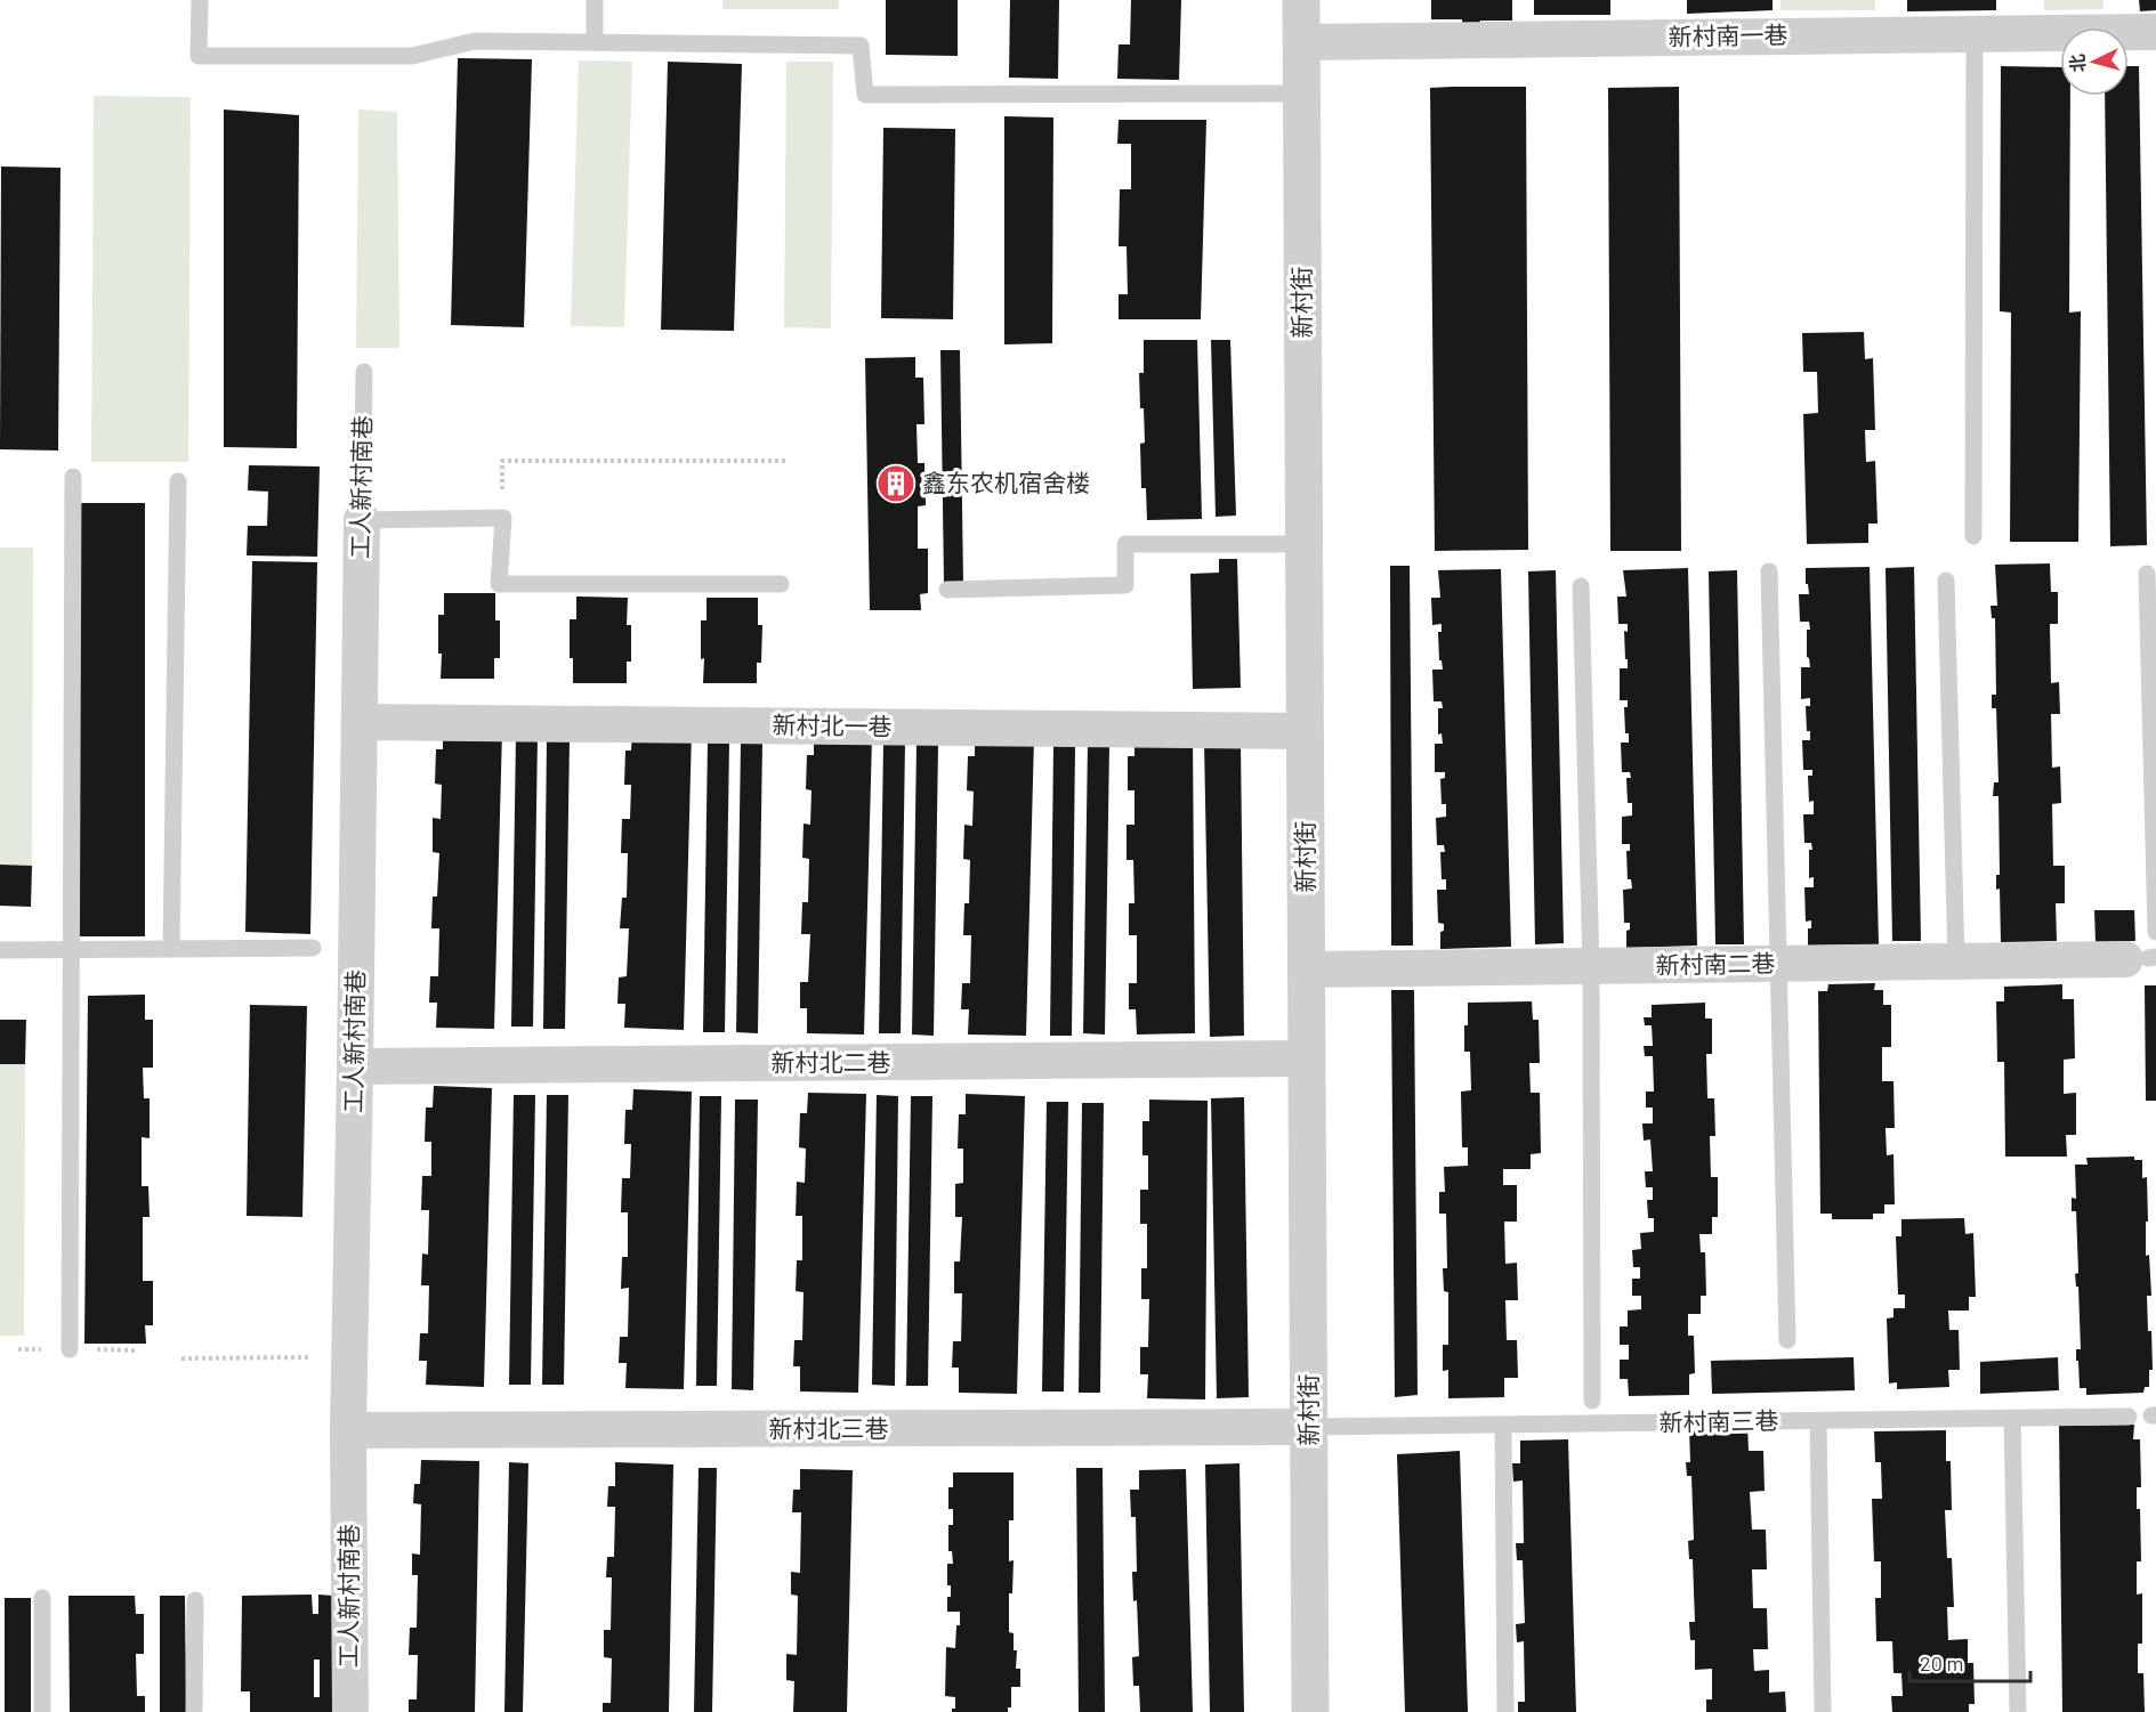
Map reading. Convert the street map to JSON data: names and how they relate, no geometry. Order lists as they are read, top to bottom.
{
  "streets": {
    "street": [
      "新村南一巷",
      "新村街",
      "工人新村南巷",
      "新村北一巷",
      "新村南二巷",
      "新村北二巷",
      "新村北三巷"
    ],
    "lane": ["新村南三巷"]
  },
  "crossings": [
    ["新村南一巷", "新村街"],
    ["新村街", "新村北一巷"],
    ["新村街", "新村南二巷"],
    ["新村街", "新村北二巷"],
    ["新村街", "新村南三巷"],
    ["新村街", "新村北三巷"],
    ["工人新村南巷", "新村北一巷"],
    ["工人新村南巷", "新村北二巷"],
    ["工人新村南巷", "新村北三巷"],
    ["新村南三巷", "新村北三巷"]
  ],
  "places": {
    "building": ["鑫东农机宿舍楼"]
  },
  "scale_bar": "20 m",
  "north": "left"
}
